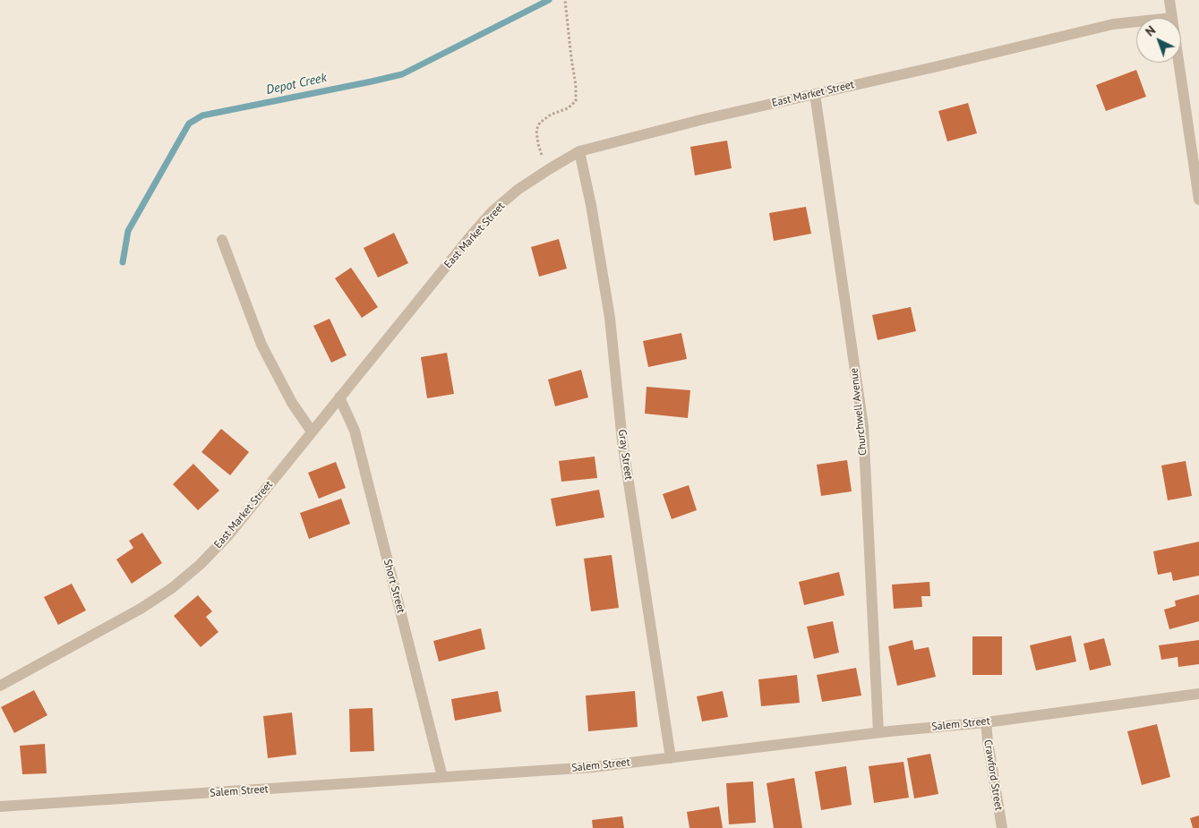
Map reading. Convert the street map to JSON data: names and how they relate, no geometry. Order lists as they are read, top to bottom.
{
  "streets": {
    "street": [
      "East Market Street",
      "Churchwell Avenue",
      "Gray Street",
      "Short Street",
      "Salem Street",
      "Crawford Street"
    ]
  },
  "crossings": [
    ["East Market Street", "Churchwell Avenue"],
    ["East Market Street", "Gray Street"],
    ["East Market Street", "Short Street"],
    ["Churchwell Avenue", "Salem Street"],
    ["Gray Street", "Salem Street"],
    ["Short Street", "Salem Street"],
    ["Salem Street", "Crawford Street"]
  ],
  "water": ["Depot Creek"],
  "north": "top left"
}
